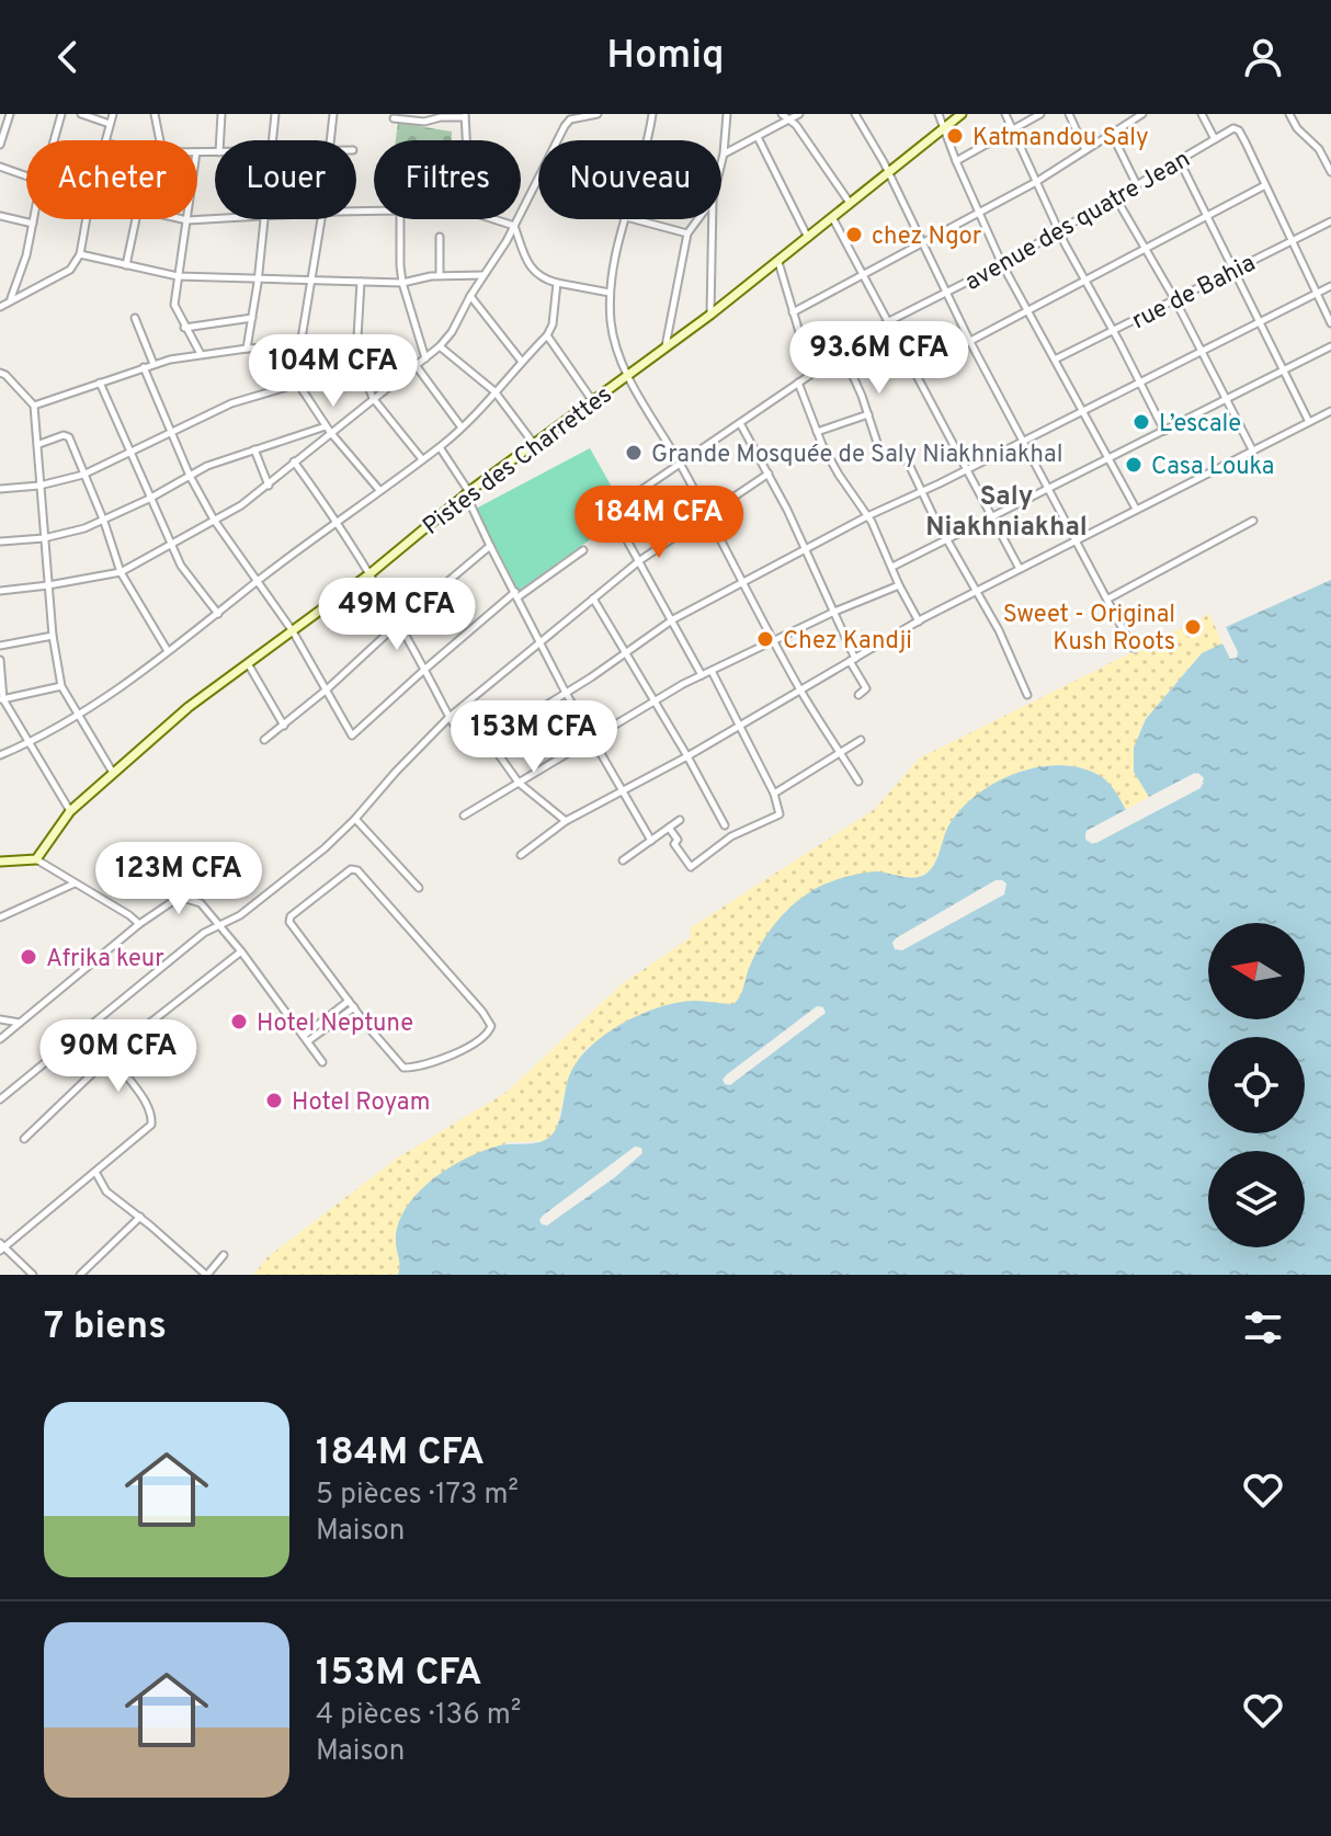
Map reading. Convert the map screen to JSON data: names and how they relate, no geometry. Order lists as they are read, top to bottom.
{
  "streets": {
    "main road": ["Pistes des Charrettes"],
    "street": ["avenue des quatre Jean", "rue de Bahia"]
  },
  "districts": ["Saly Niakhniakhal"],
  "places": [
    "Katmandou Saly",
    "chez Ngor",
    "L’escale",
    "Grande Mosquée de Saly Niakhniakhal",
    "Casa Louka",
    "Sweet - Original Kush Roots",
    "Chez Kandji",
    "Afrika keur",
    "Hotel Neptune",
    "Hotel Royam"
  ],
  "north": "left",
  "page": {
    "header": "Homiq",
    "chip": [
      "Acheter",
      "Louer",
      "Filtres",
      "Nouveau"
    ],
    "price": [
      "93.6M CFA",
      "104M CFA",
      "184M CFA",
      "49M CFA",
      "153M CFA",
      "123M CFA",
      "90M CFA"
    ],
    "heading": "7 biens",
    "list": [
      {
        "name": "184M CFA",
        "note": "5 pièces · 173 m² · Maison"
      },
      {
        "name": "153M CFA",
        "note": "4 pièces · 136 m² · Maison"
      }
    ]
  }
}
